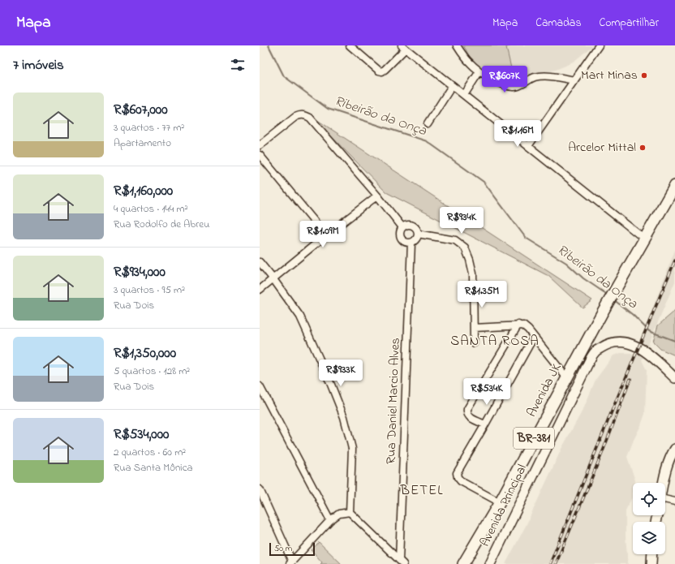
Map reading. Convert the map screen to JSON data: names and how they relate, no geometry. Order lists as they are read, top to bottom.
{
  "streets": {
    "main road": ["Avenida JK", "BR-381"],
    "street": ["Rua Daniel Marcio Alves", "Avenida Principal"]
  },
  "crossings": [
    ["Avenida JK", "BR-381"]
  ],
  "districts": ["SANTA ROSA", "BETEL"],
  "water": ["Ribeirão da Onça"],
  "places": ["Mart Minas", "Arcelor Mittal"],
  "scale_bar": "50 m",
  "page": {
    "header": "Mapa",
    "nav": ["Mapa", "Camadas", "Compartilhar"],
    "heading": "7 imóveis",
    "price": [
      "R$607K",
      "R$1.16M",
      "R$934K",
      "R$1.09M",
      "R$1.35M",
      "R$933K",
      "R$534K"
    ],
    "list": [
      {
        "name": "R$607,000",
        "note": "3 quartos · 77 m² · Apartamento"
      },
      {
        "name": "R$1,160,000",
        "note": "4 quartos · 144 m² · Rua Rodolfo de Abreu"
      },
      {
        "name": "R$934,000",
        "note": "3 quartos · 95 m² · Rua Dois"
      },
      {
        "name": "R$1,350,000",
        "note": "5 quartos · 128 m² · Rua Dois"
      },
      {
        "name": "R$534,000",
        "note": "2 quartos · 60 m² · Rua Santa Mônica"
      }
    ],
    "scale": "50 m"
  }
}
